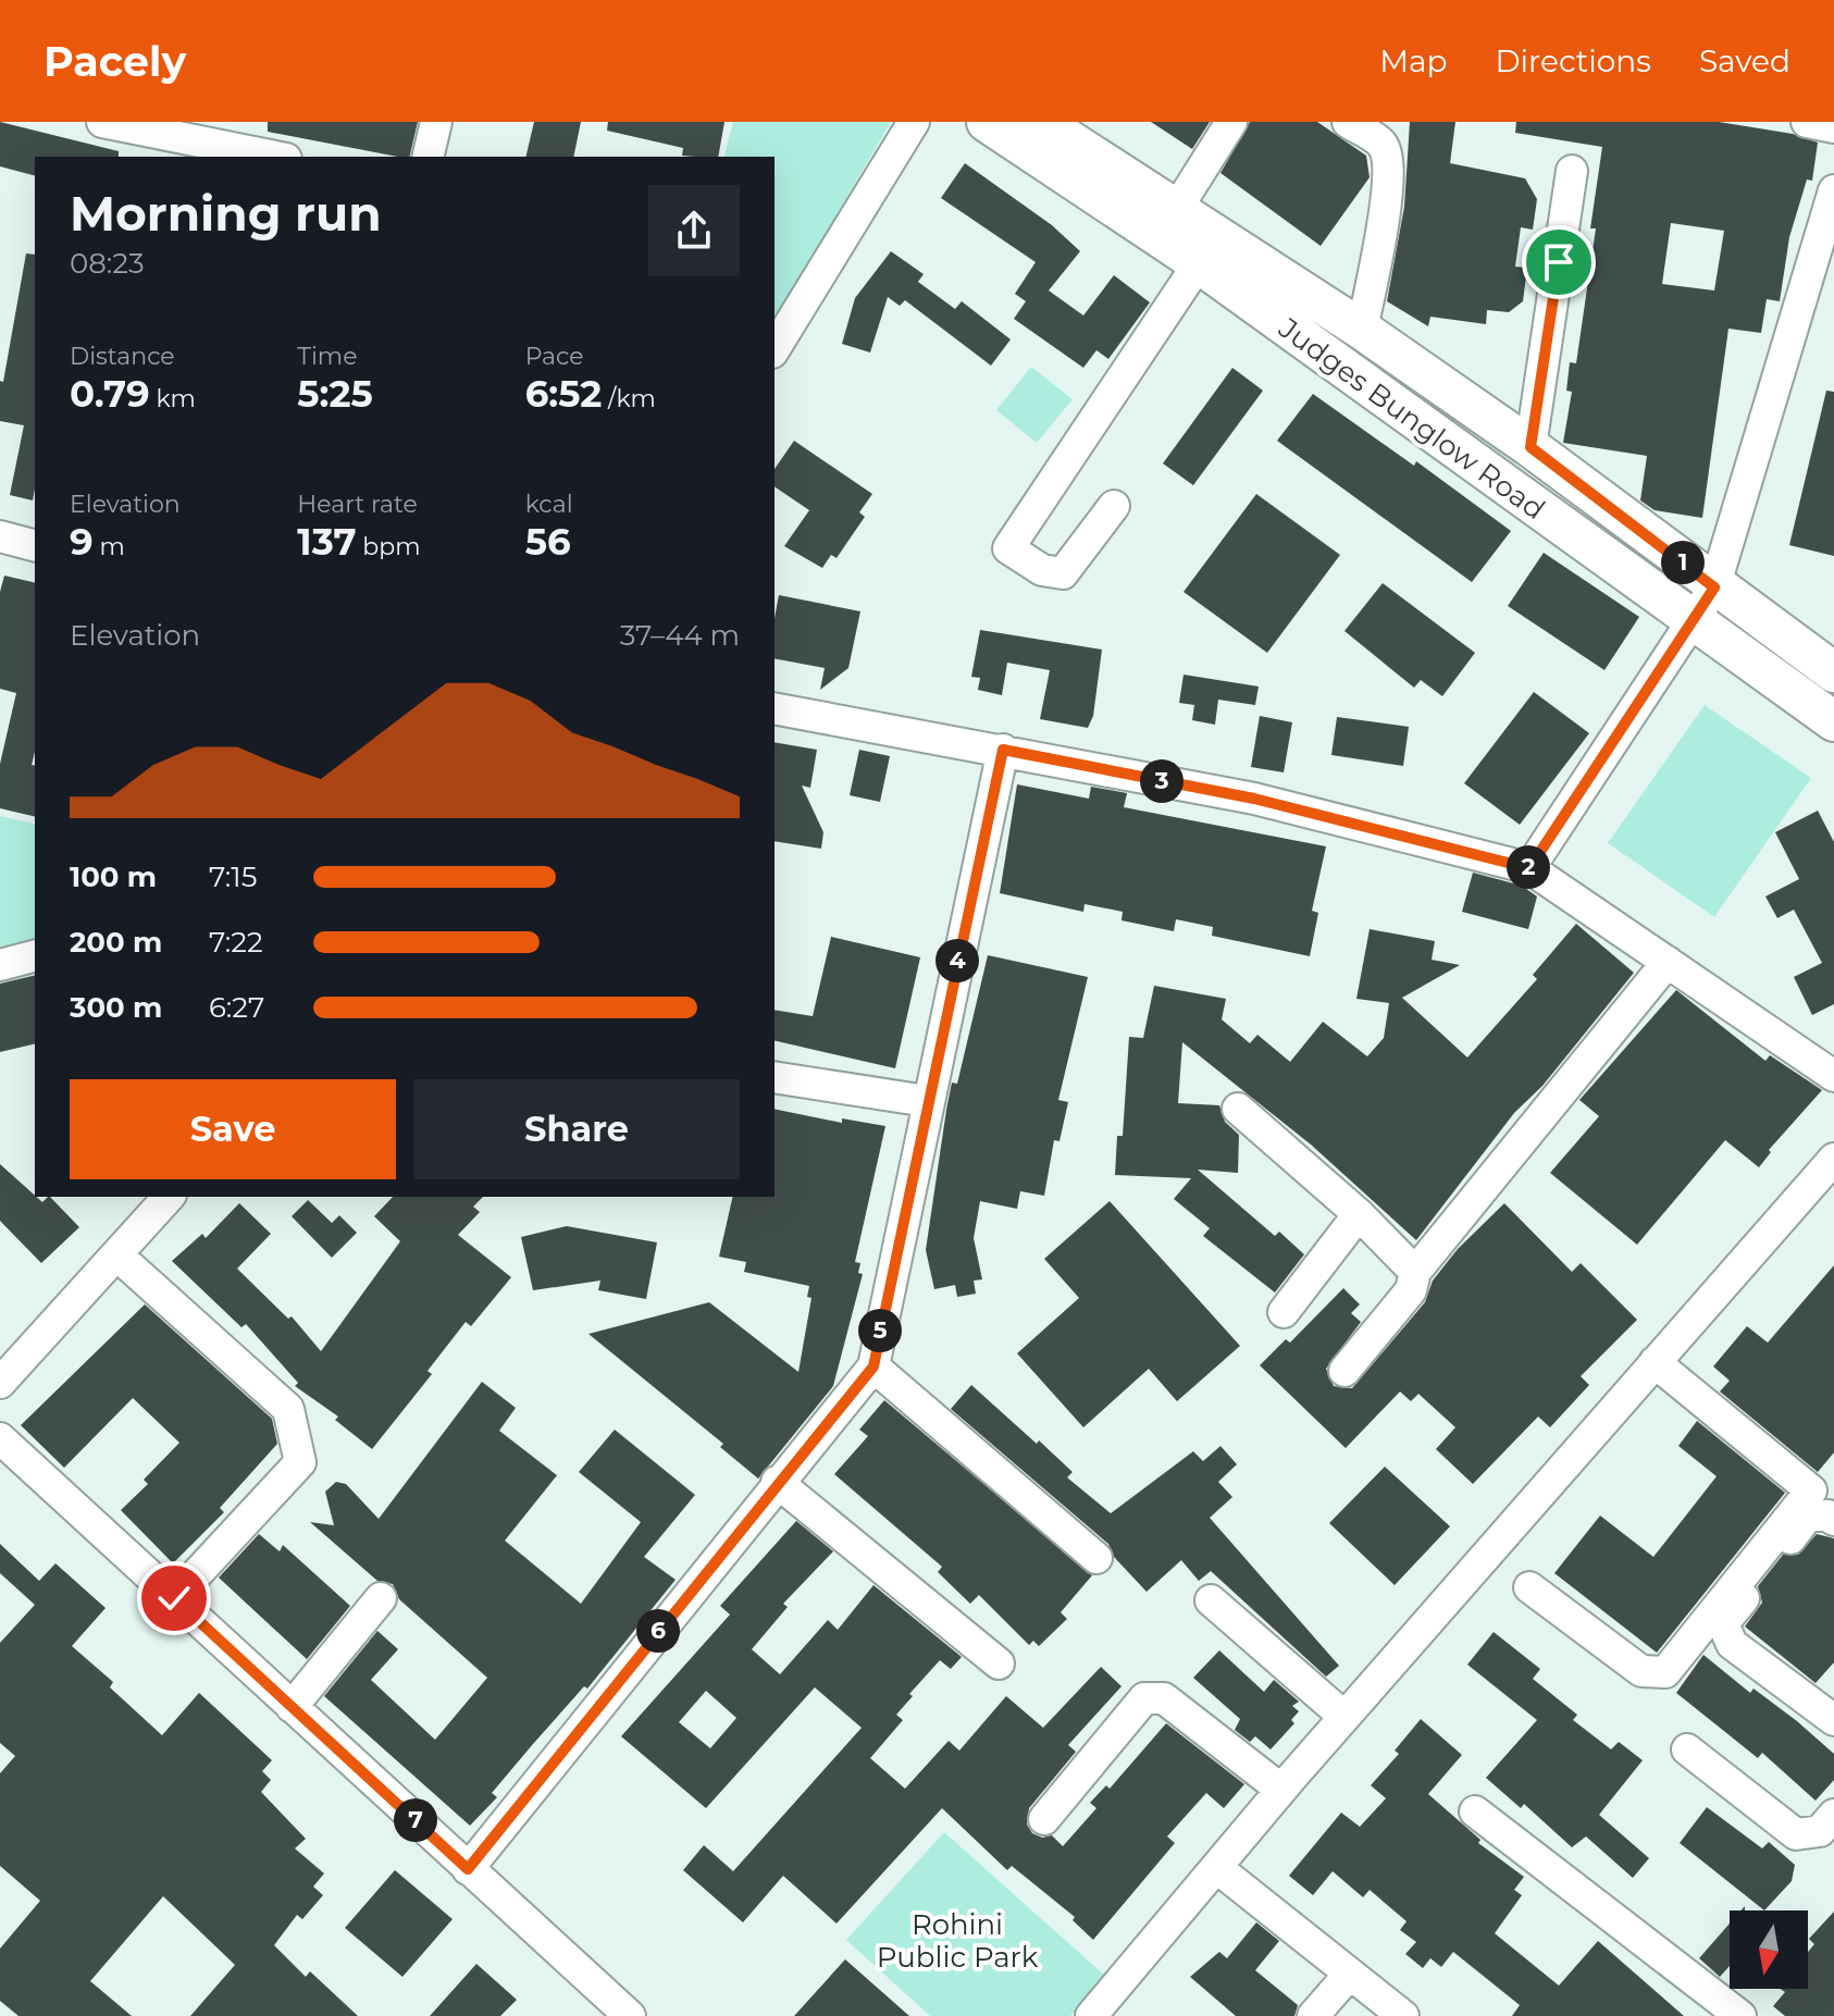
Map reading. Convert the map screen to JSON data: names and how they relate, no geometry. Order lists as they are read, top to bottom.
{
  "streets": {
    "main road": ["Judges Bunglow Road"]
  },
  "parks": ["Rohini Public Park"],
  "north": "bottom",
  "page": {
    "header": "Pacely",
    "nav": ["Map", "Directions", "Saved"],
    "heading": ["Morning run", "08:23"],
    "stats": [
      ["Distance", "0.79 km"],
      ["Time", "5:25"],
      ["Pace", "6:52 /km"],
      ["Elevation", "9 m"],
      ["Heart rate", "137 bpm"],
      ["kcal", "56"]
    ],
    "pins": [
      "1",
      "3",
      "2",
      "4",
      "5",
      "6",
      "7"
    ],
    "chart": ["Elevation", "37–44 m"],
    "list": [
      {
        "name": "100 m",
        "note": "7:15"
      },
      {
        "name": "200 m",
        "note": "7:22"
      },
      {
        "name": "300 m",
        "note": "6:27"
      }
    ],
    "buttons": ["Save", "Share"]
  }
}
